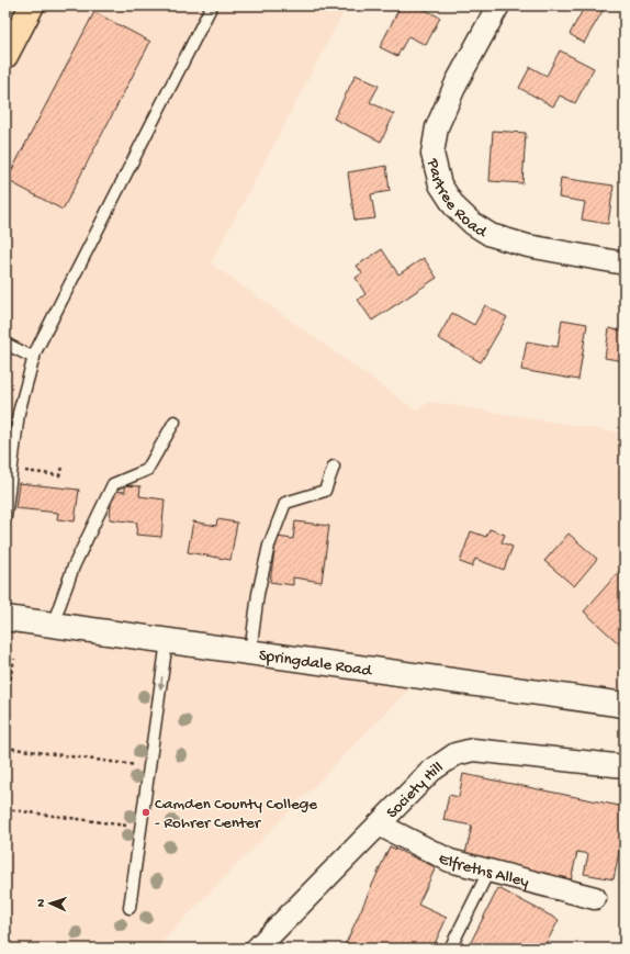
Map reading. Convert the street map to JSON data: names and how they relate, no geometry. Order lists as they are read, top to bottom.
{
  "streets": {
    "main road": ["Springdale Road"],
    "street": ["Partree Road", "Society Hill", "Elfreths Alley"]
  },
  "crossings": [
    ["Society Hill", "Elfreths Alley"]
  ],
  "places": ["Camden County College - Rohrer Center"],
  "north": "left"
}
